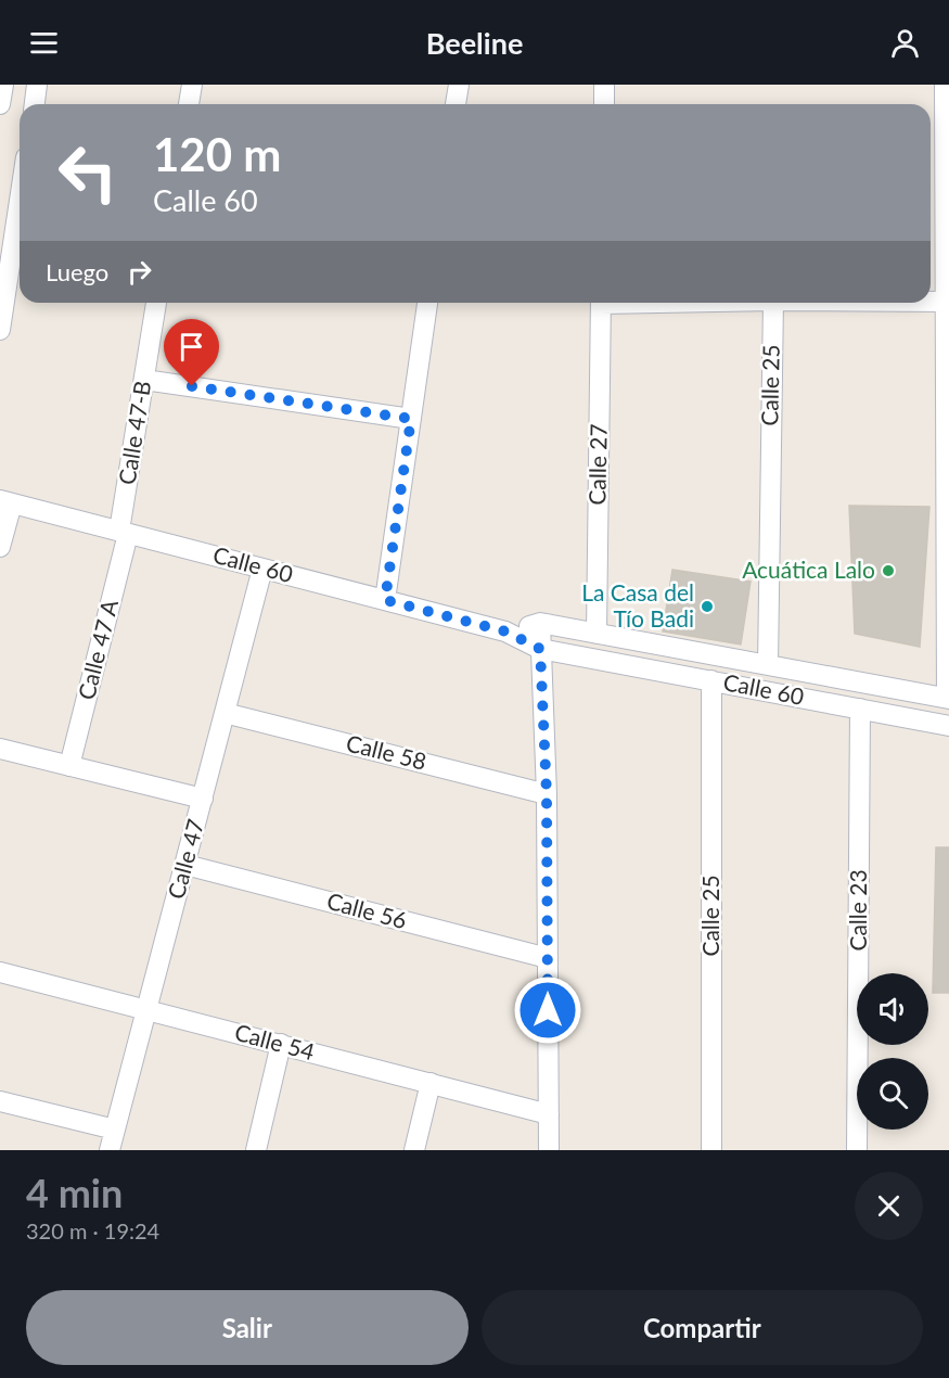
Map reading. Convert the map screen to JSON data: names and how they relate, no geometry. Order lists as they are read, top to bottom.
{
  "streets": {
    "street": [
      "Calle 25",
      "Calle 47-B",
      "Calle 27",
      "Calle 60",
      "Calle 47 A",
      "Calle 58",
      "Calle 47",
      "Calle 23",
      "Calle 56",
      "Calle 54"
    ]
  },
  "crossings": [
    ["Calle 25", "Calle 60"],
    ["Calle 47-B", "Calle 60"],
    ["Calle 47-B", "Calle 47 A"],
    ["Calle 27", "Calle 60"],
    ["Calle 60", "Calle 47 A"],
    ["Calle 60", "Calle 47"],
    ["Calle 60", "Calle 23"],
    ["Calle 58", "Calle 47"],
    ["Calle 47", "Calle 56"],
    ["Calle 47", "Calle 54"]
  ],
  "places": ["Acuática Lalo", "La Casa del Tío Badi"],
  "page": {
    "header": "Beeline",
    "turn": ["120 m", "Calle 60"],
    "then": "Luego",
    "heading": ["4 min", "320 m · 19:24"],
    "buttons": ["Salir", "Compartir"]
  }
}
